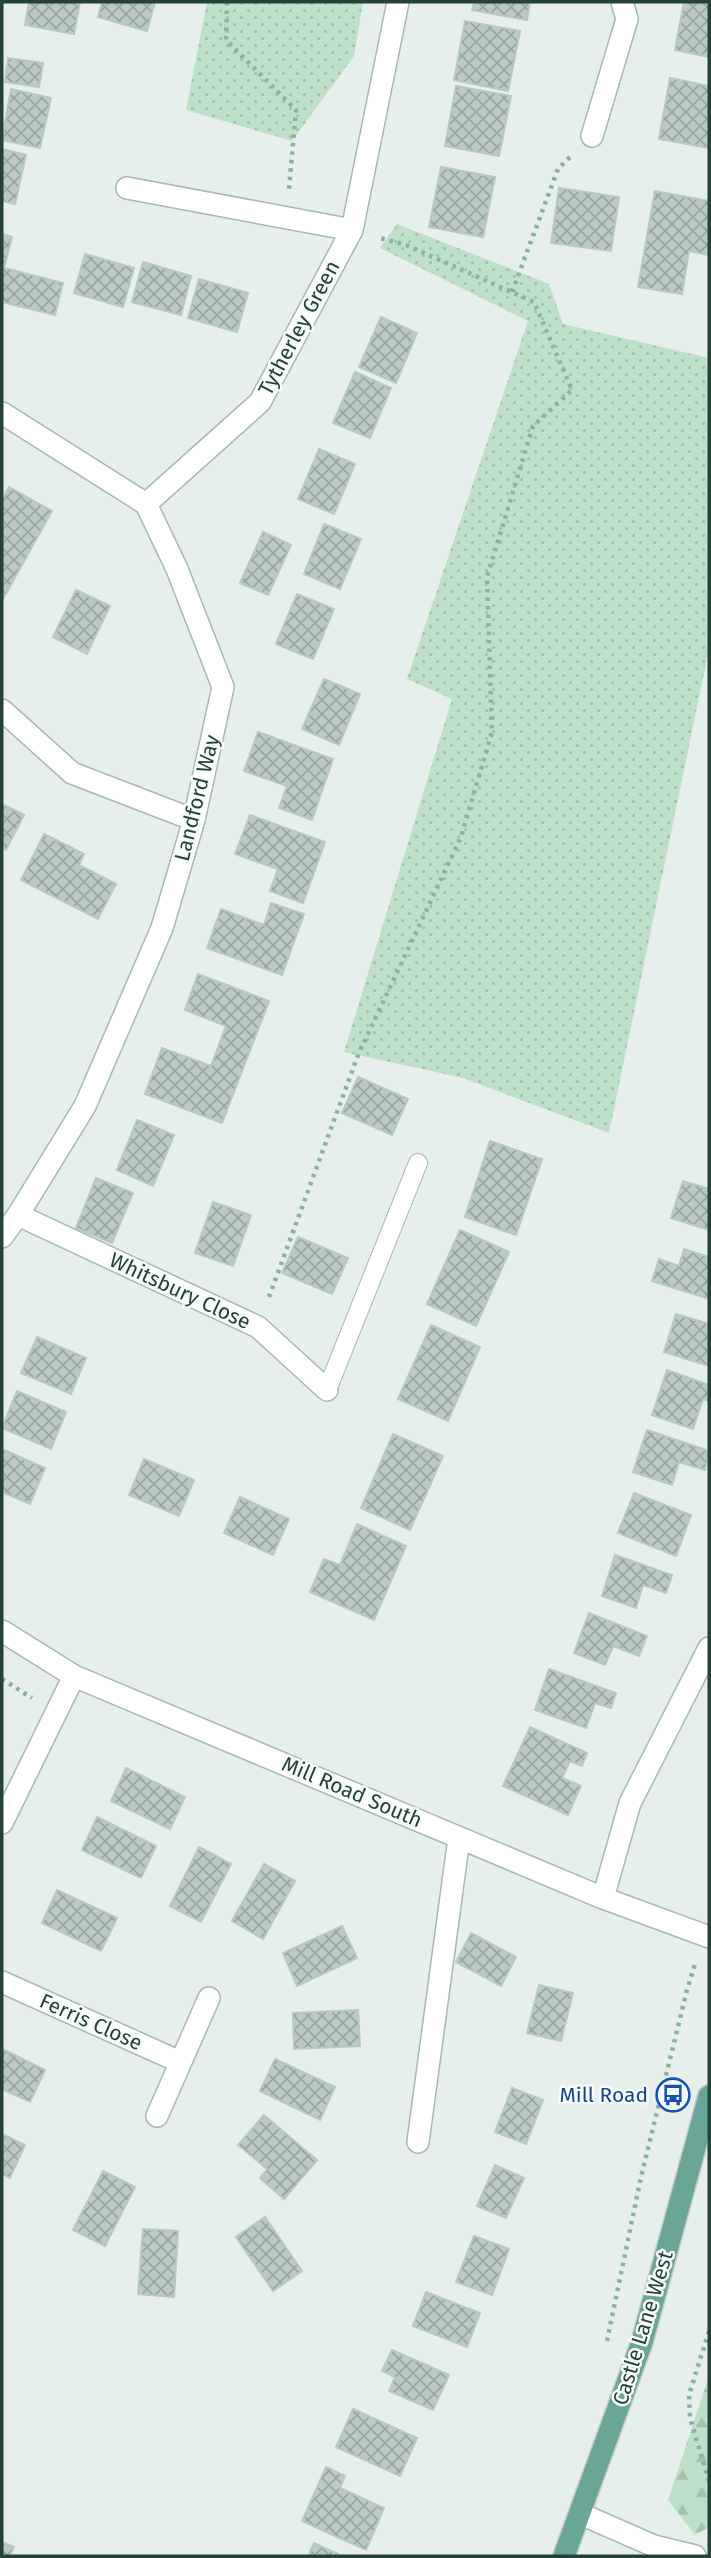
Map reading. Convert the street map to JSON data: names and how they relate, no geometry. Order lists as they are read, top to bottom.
{
  "streets": {
    "main road": ["Castle Lane West"],
    "street": [
      "Tytherley Green",
      "Landford Way",
      "Whitsbury Close",
      "Mill Road South",
      "Ferris Close"
    ]
  },
  "crossings": [
    ["Tytherley Green", "Landford Way"],
    ["Landford Way", "Whitsbury Close"]
  ],
  "places": {
    "bus stop": ["Mill Road"]
  }
}
